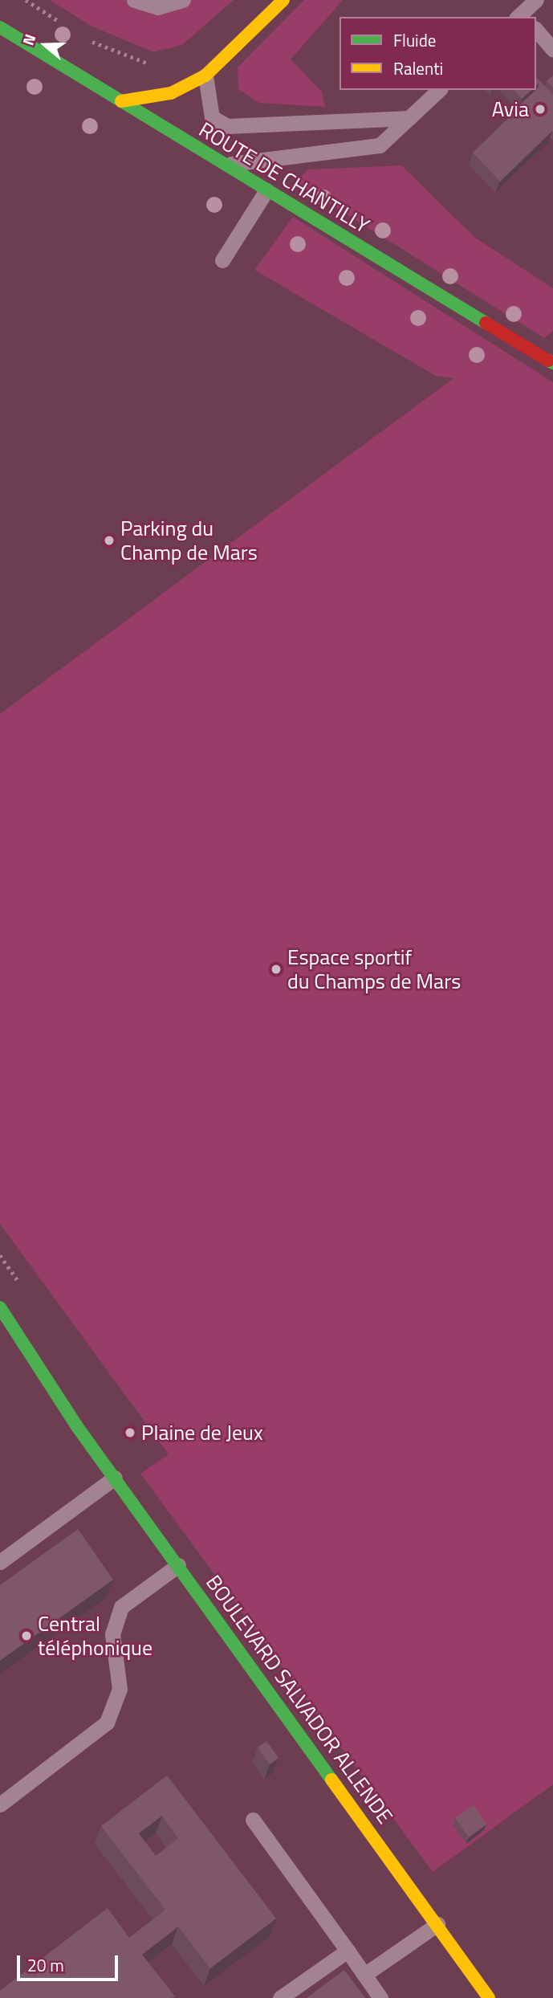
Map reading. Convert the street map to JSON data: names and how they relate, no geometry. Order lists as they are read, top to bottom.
{
  "streets": {
    "main road": ["ROUTE DE CHANTILLY", "BOULEVARD SALVADOR ALLENDE"]
  },
  "places": [
    "Avia",
    "Parking du Champ de Mars",
    "Espace sportif du Champs de Mars",
    "Plaine de Jeux",
    "Central téléphonique"
  ],
  "legend": ["Fluide", "Ralenti"],
  "scale_bar": "20 m",
  "north": "left"
}
